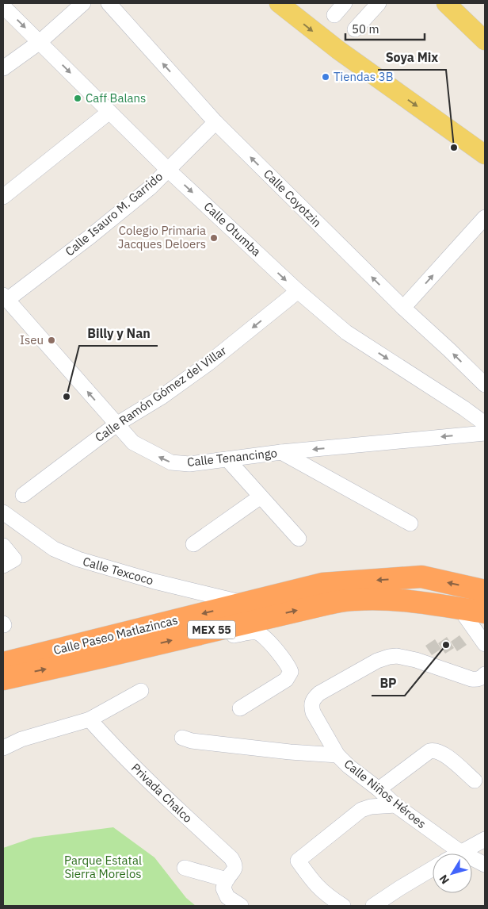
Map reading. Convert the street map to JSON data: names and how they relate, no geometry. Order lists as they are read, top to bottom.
{
  "streets": {
    "highway": ["MEX 55", "Calle Paseo Matlazincas"],
    "street": [
      "Calle Coyotzin",
      "Calle Isauro M. Garrido",
      "Calle Otumba",
      "Calle Ramón Gómez del Villar",
      "Calle Tenancingo",
      "Calle Texcoco",
      "Privada Chalco",
      "Calle Niños Héroes"
    ]
  },
  "crossings": [
    ["Calle Coyotzin", "Calle Isauro M. Garrido"],
    ["Calle Isauro M. Garrido", "Calle Otumba"],
    ["Calle Isauro M. Garrido", "Calle Tenancingo"],
    ["Calle Otumba", "Calle Ramón Gómez del Villar"],
    ["Calle Ramón Gómez del Villar", "Calle Tenancingo"],
    ["Calle Texcoco", "Calle Paseo Matlazincas"]
  ],
  "one_way": [
    "Calle Coyotzin",
    "Calle Otumba",
    "Calle Ramón Gómez del Villar",
    "Calle Tenancingo"
  ],
  "parks": ["Parque Estatal Sierra Morelos"],
  "places": [
    "Tiendas 3B",
    "Caff Balans",
    "Soya Mix",
    "Colegio Primaria Jacques Deloers",
    "Iseu",
    "Billy y Nan",
    "BP"
  ],
  "scale_bar": "50 m",
  "north": "bottom left"
}
